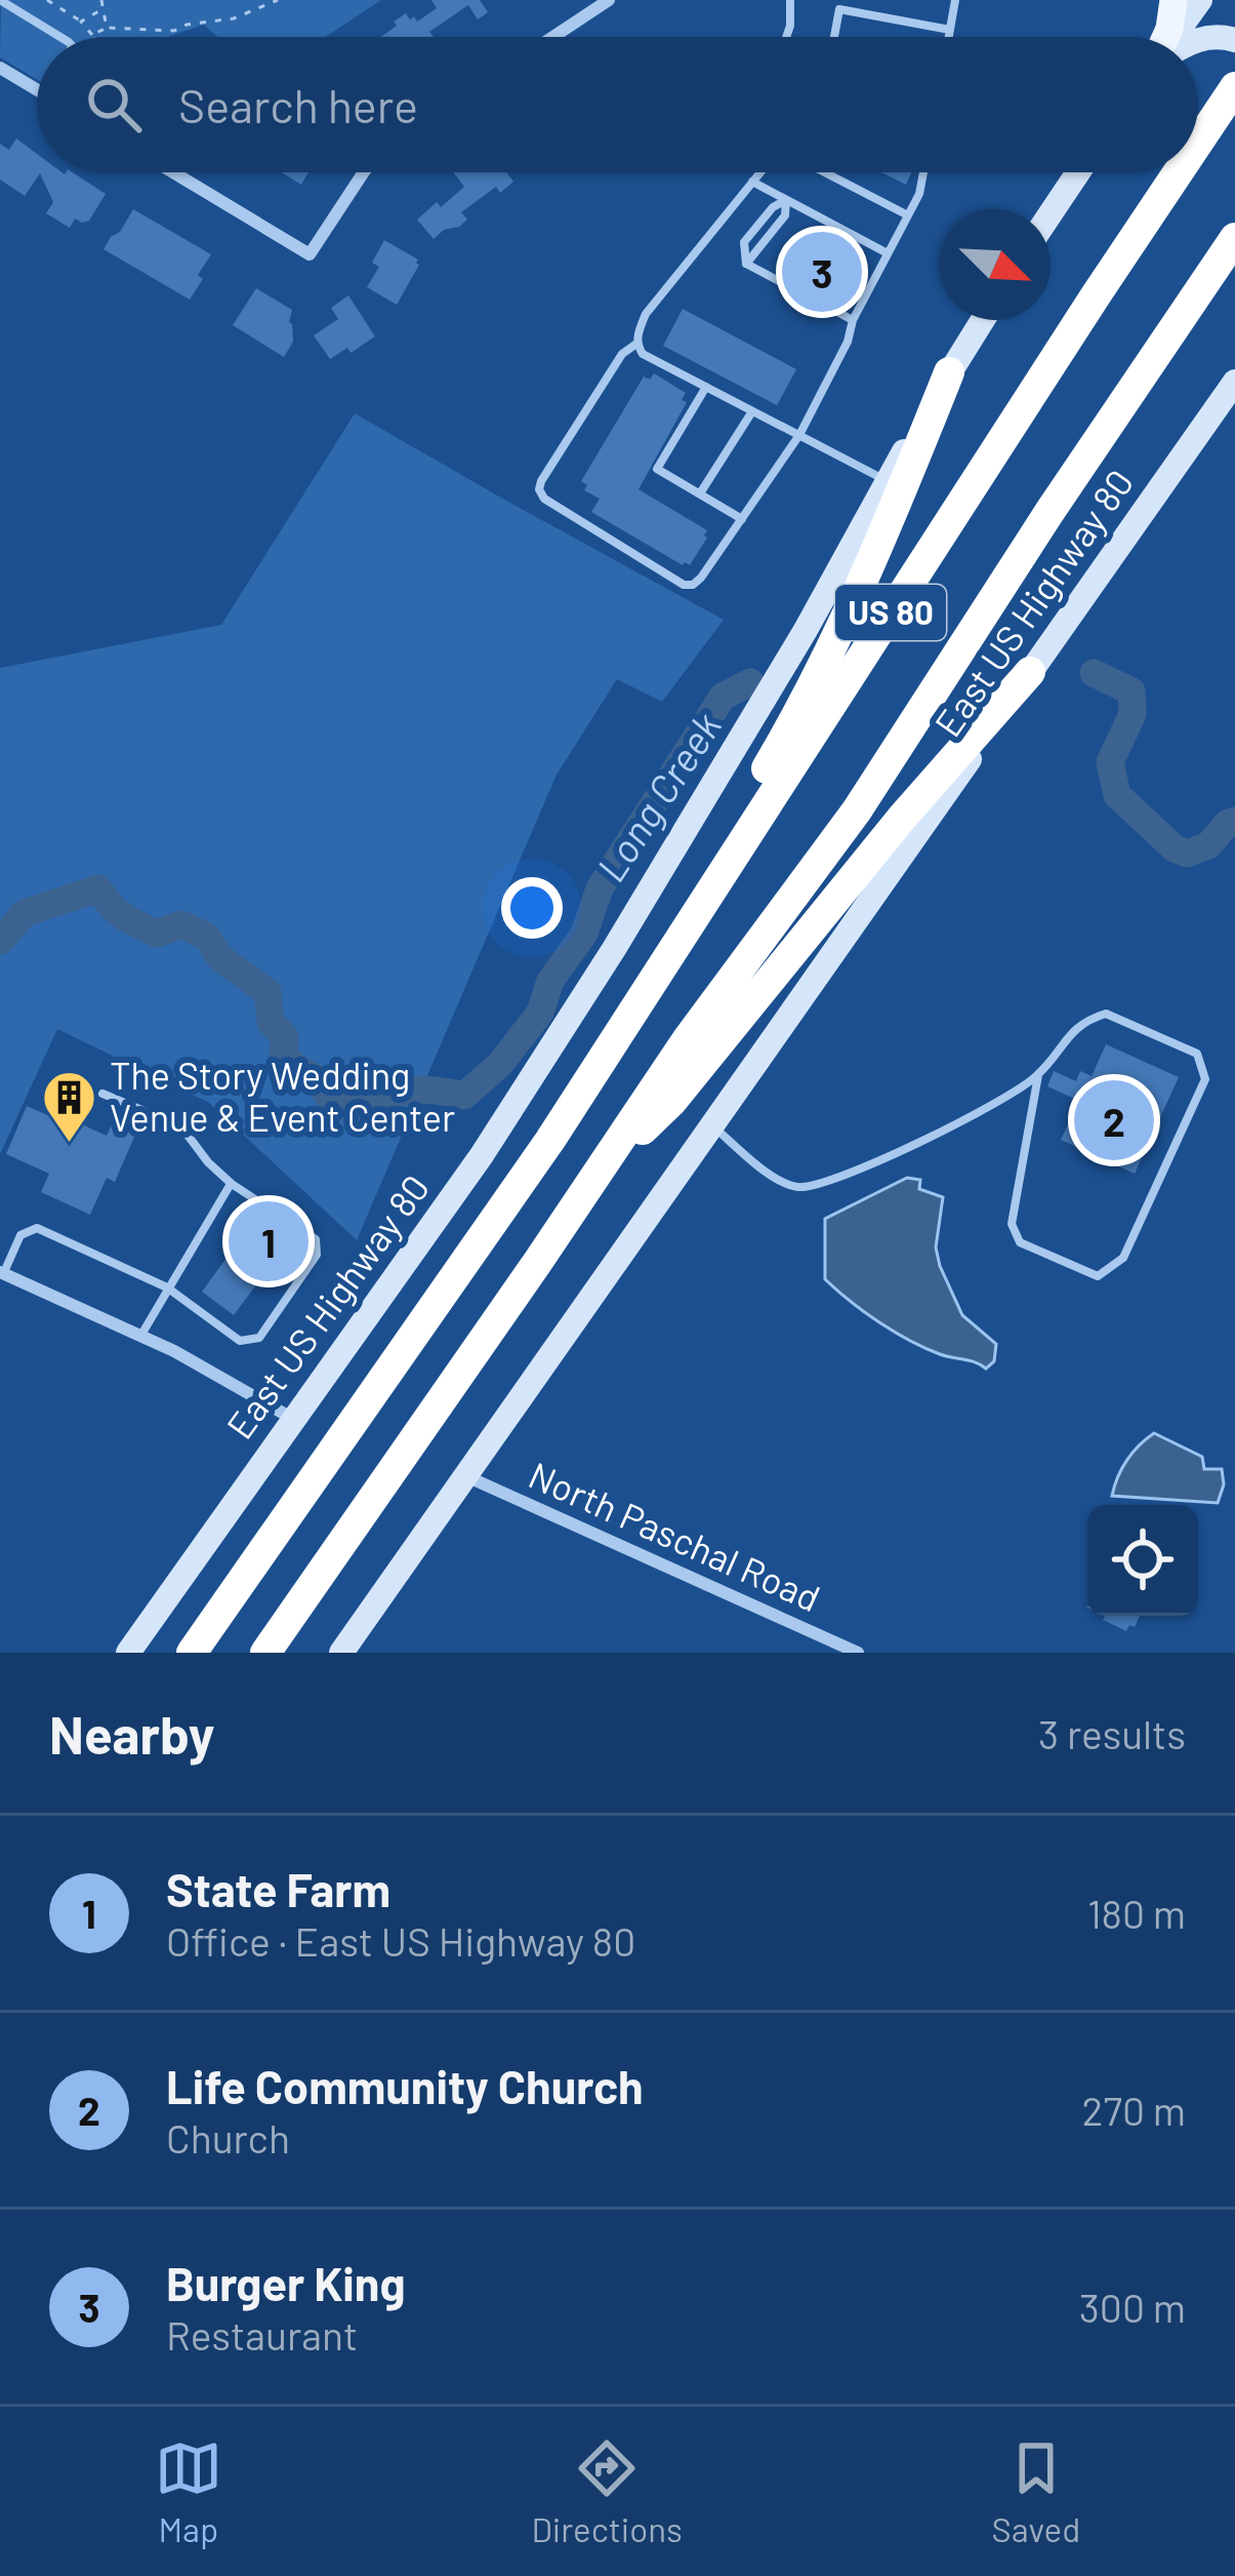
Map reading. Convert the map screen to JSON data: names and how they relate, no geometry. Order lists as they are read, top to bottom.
{
  "streets": {
    "highway": ["US 80"],
    "main road": ["East US Highway 80"],
    "street": ["North Paschal Road"]
  },
  "crossings": [
    ["East US Highway 80", "North Paschal Road"]
  ],
  "water": ["Long Creek"],
  "places": {
    "building": ["The Story Wedding Venue & Event Center"]
  },
  "north": "bottom right",
  "page": {
    "search": "Search here",
    "pins": ["3", "2", "1"],
    "heading": ["Nearby", "3 results"],
    "list": [
      {
        "mark": "1",
        "name": "State Farm",
        "note": "Office · East US Highway 80",
        "value": "180 m"
      },
      {
        "mark": "2",
        "name": "Life Community Church",
        "note": "Church",
        "value": "270 m"
      },
      {
        "mark": "3",
        "name": "Burger King",
        "note": "Restaurant",
        "value": "300 m"
      }
    ],
    "nav": ["Map", "Directions", "Saved"]
  }
}
